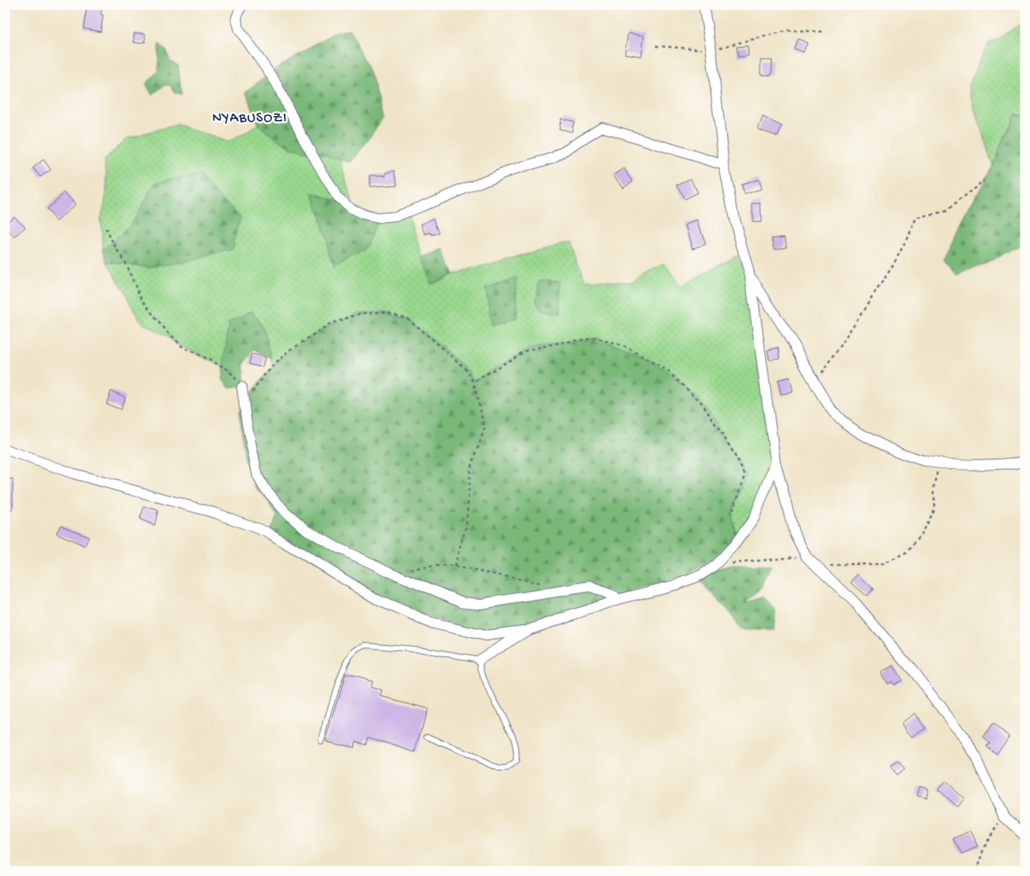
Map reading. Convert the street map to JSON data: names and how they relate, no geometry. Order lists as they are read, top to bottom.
{
  "districts": ["NYABUSOZI"]
}
